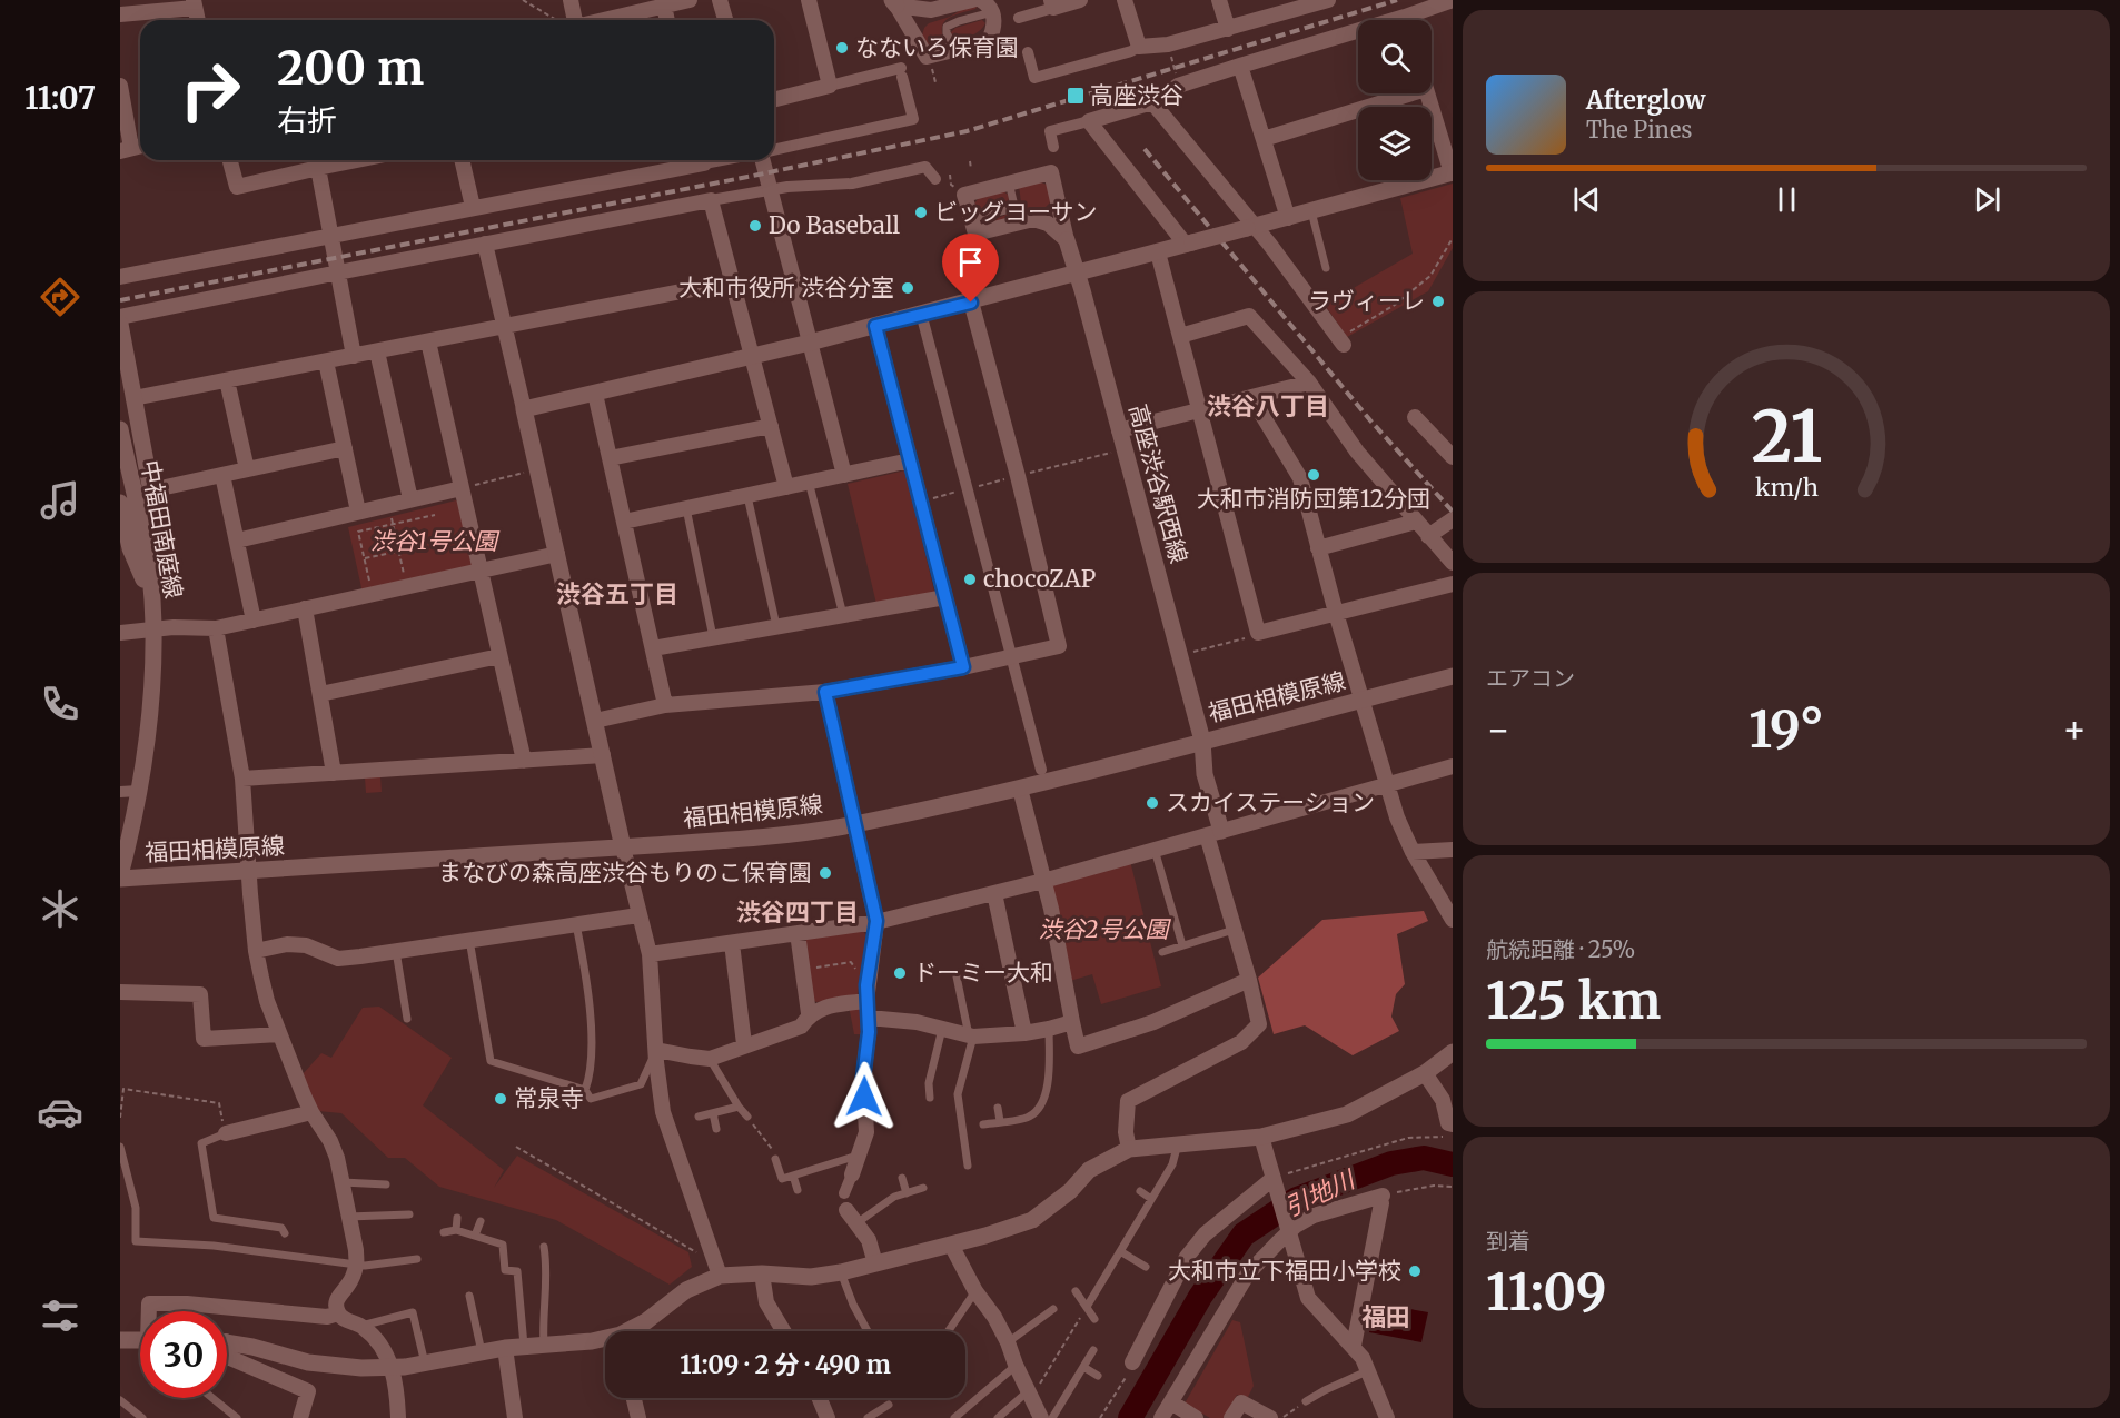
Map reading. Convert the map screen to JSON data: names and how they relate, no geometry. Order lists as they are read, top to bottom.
{
  "streets": {
    "street": ["高座渋谷駅西線", "中福田南庭線", "福田相模原線"]
  },
  "crossings": [
    ["高座渋谷駅西線", "福田相模原線"],
    ["中福田南庭線", "福田相模原線"]
  ],
  "districts": [
    "渋谷八丁目",
    "渋谷五丁目",
    "渋谷四丁目",
    "福田"
  ],
  "water": ["引地川"],
  "parks": ["渋谷1号公園", "渋谷2号公園"],
  "places": {
    "other": [
      "なないろ保育園",
      "ビッグヨーサン",
      "Do Baseball",
      "大和市役所 渋谷分室",
      "ラヴィーレ",
      "大和市消防団第12分団",
      "chocoZAP",
      "スカイステーション",
      "まなびの森高座渋谷もりのこ保育園",
      "ドーミー大和",
      "常泉寺",
      "大和市立下福田小学校"
    ],
    "transit": ["高座渋谷"]
  },
  "page": {
    "tabs": "11:07",
    "turn": ["200 m", "右折"],
    "song": ["Afterglow", "The Pines"],
    "tile": [
      "エアコン",
      ["航続距離 · 25%", "125 km"],
      ["到着", "11:09"]
    ],
    "heat": ["−", "19°", "+"],
    "limit": "30",
    "trip": "11:09 · 2 分 · 490 m",
    "gauge": ["21", "km/h"]
  }
}
